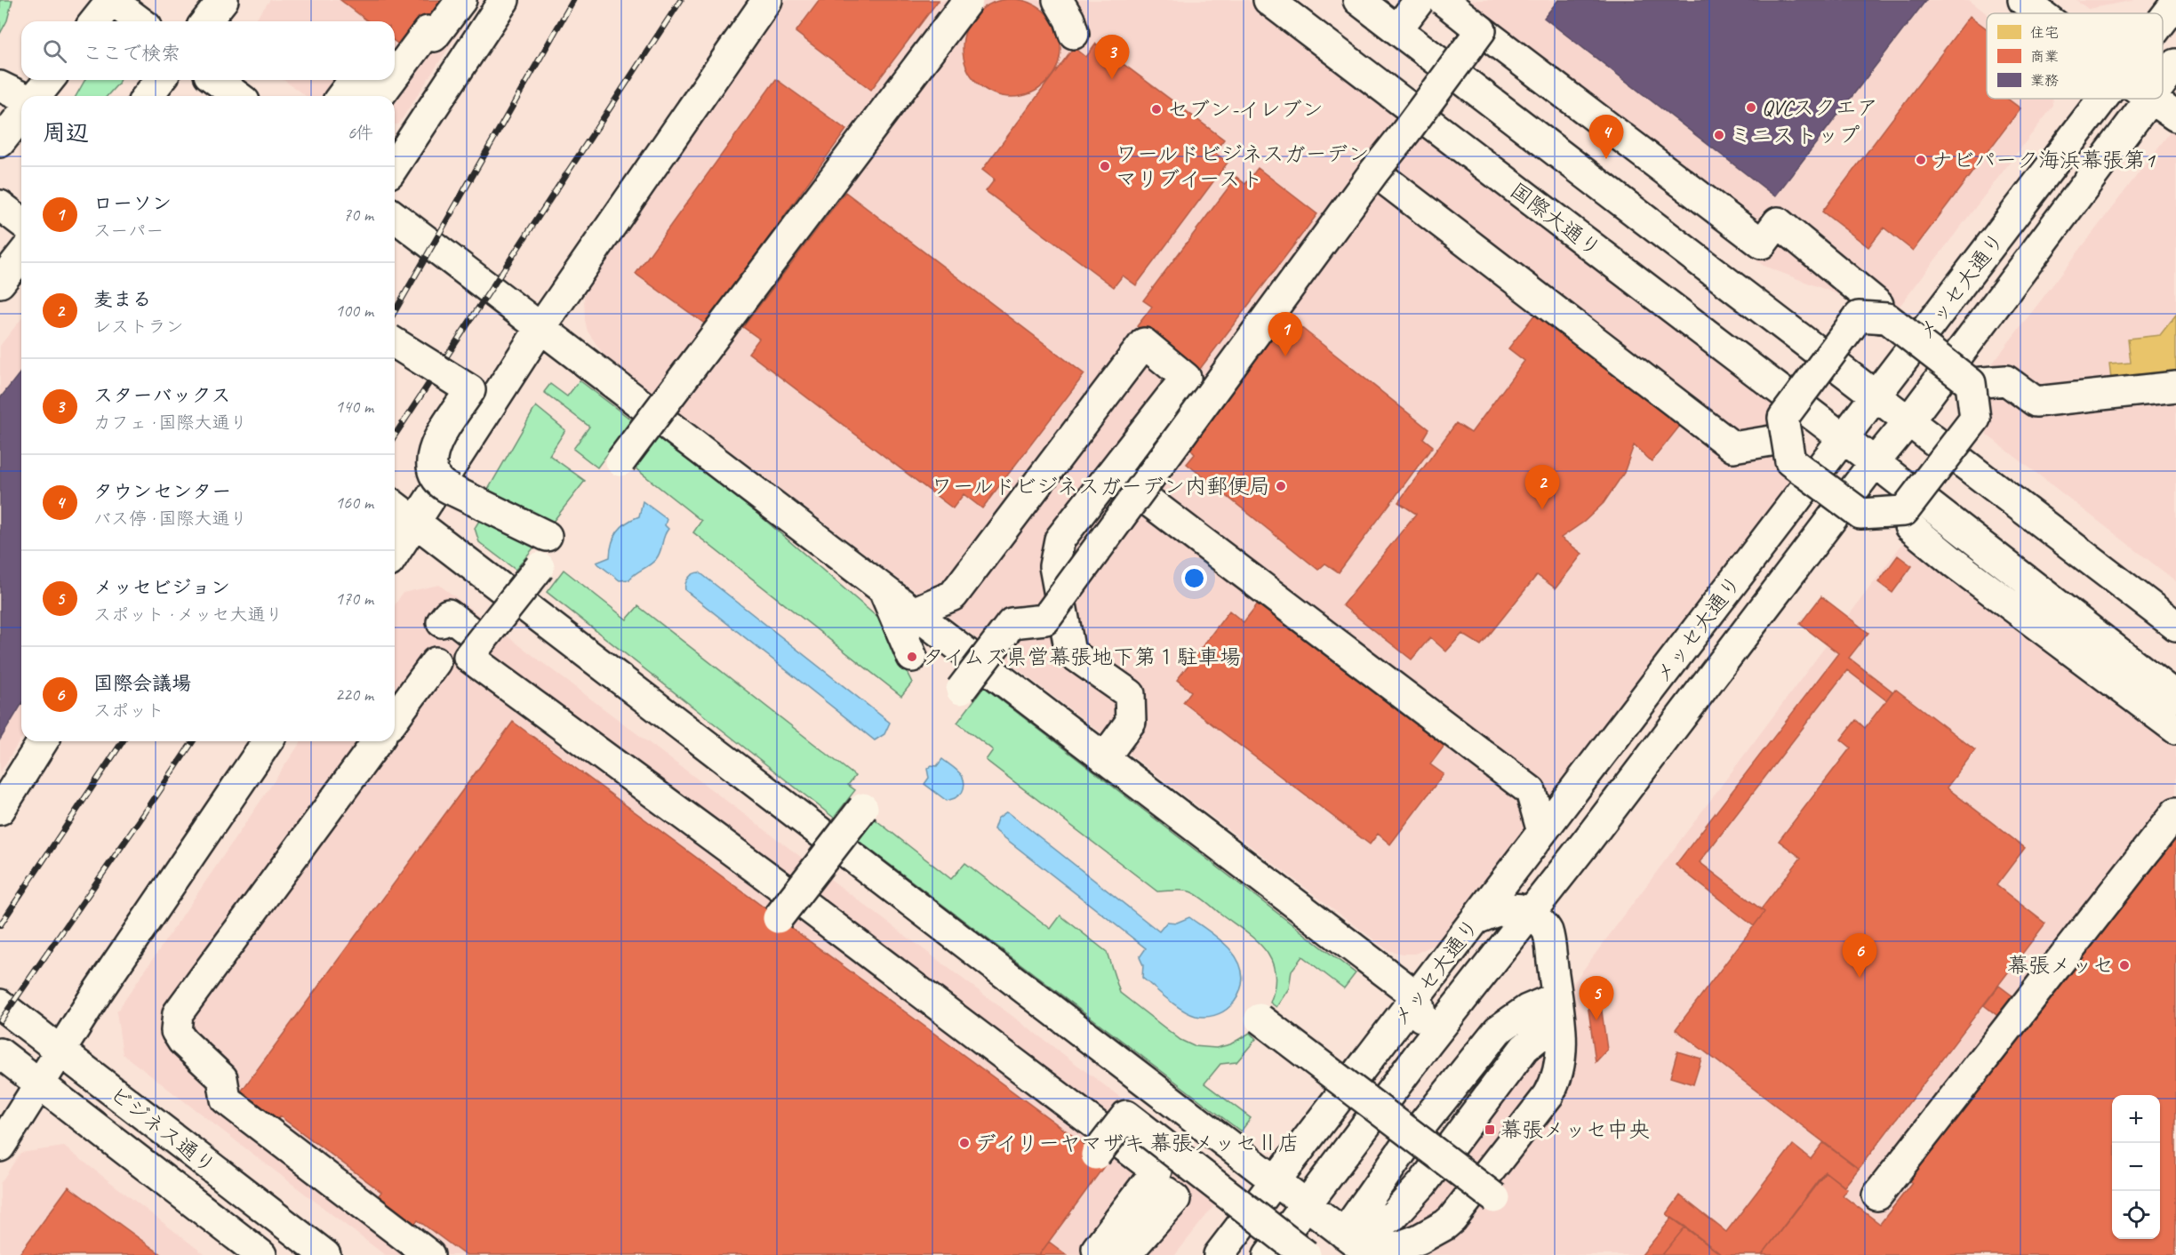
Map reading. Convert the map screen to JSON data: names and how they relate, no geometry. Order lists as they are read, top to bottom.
{
  "streets": {
    "street": ["国際大通り", "メッセ大通り", "ビジネス通り"]
  },
  "crossings": [
    ["国際大通り", "メッセ大通り"]
  ],
  "places": {
    "other": [
      "QVCスクエア",
      "セブン-イレブン",
      "ミニストップ",
      "ナビパーク海浜幕張第1",
      "ワールドビジネスガーデン マリブイースト",
      "ワールドビジネスガーデン内郵便局",
      "タイムズ県営幕張地下第１駐車場",
      "幕張メッセ",
      "デイリーヤマザキ 幕張メッセⅡ店"
    ],
    "transit": ["幕張メッセ中央"]
  },
  "legend": ["住宅", "商業", "業務"],
  "page": {
    "search": "ここで検索",
    "pins": [
      "3",
      "4",
      "1",
      "2",
      "6",
      "5"
    ],
    "heading": ["周辺", "6件"],
    "list": [
      {
        "mark": "1",
        "name": "ローソン",
        "note": "スーパー",
        "value": "70 m"
      },
      {
        "mark": "2",
        "name": "麦まる",
        "note": "レストラン",
        "value": "100 m"
      },
      {
        "mark": "3",
        "name": "スターバックス",
        "note": "カフェ · 国際大通り",
        "value": "140 m"
      },
      {
        "mark": "4",
        "name": "タウンセンター",
        "note": "バス停 · 国際大通り",
        "value": "160 m"
      },
      {
        "mark": "5",
        "name": "メッセビジョン",
        "note": "スポット · メッセ大通り",
        "value": "170 m"
      },
      {
        "mark": "6",
        "name": "国際会議場",
        "note": "スポット",
        "value": "220 m"
      }
    ],
    "map_buttons": ["+", "−"]
  }
}
